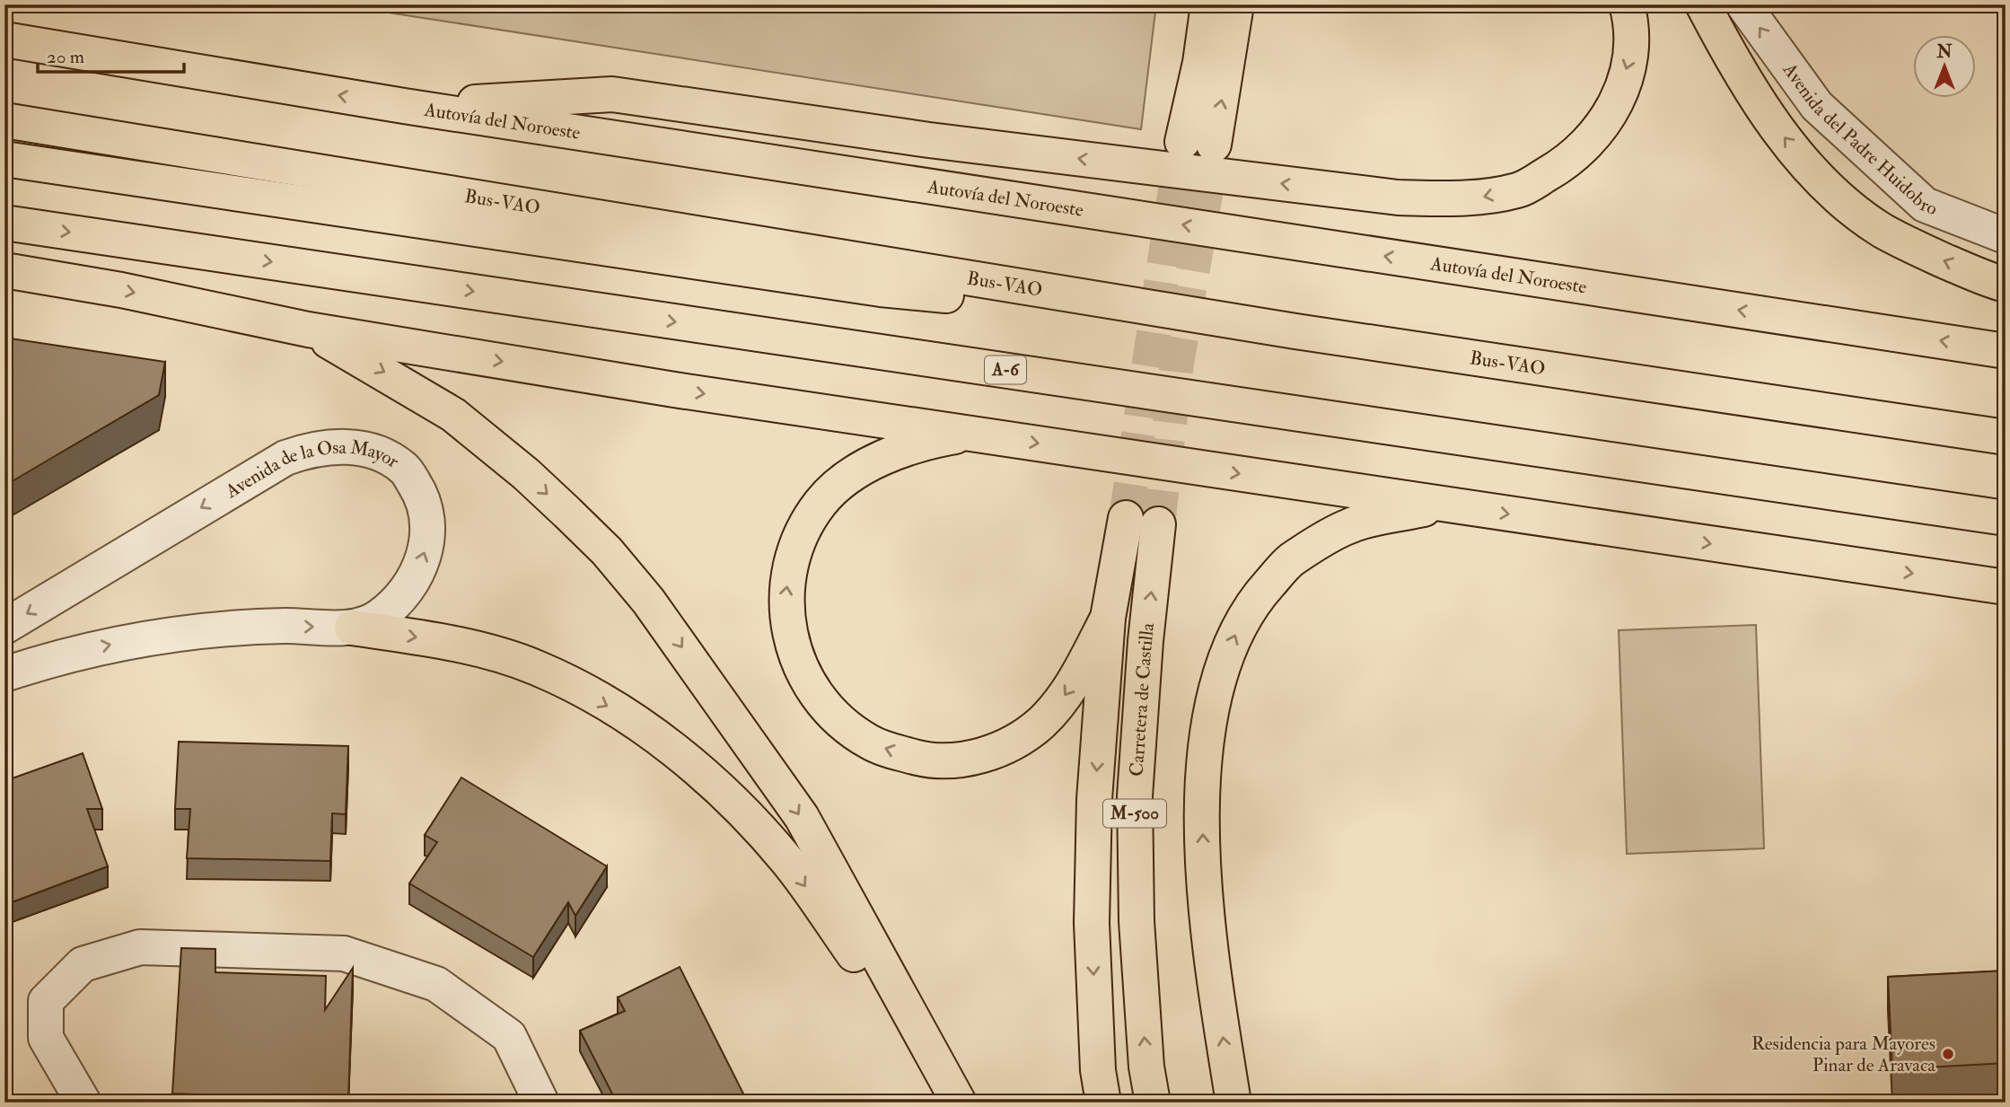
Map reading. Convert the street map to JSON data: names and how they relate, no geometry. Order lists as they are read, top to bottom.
{
  "streets": {
    "highway": [
      "Autovía del Noroeste",
      "Bus-VAO",
      "A-6",
      "Carretera de Castilla",
      "M-500"
    ],
    "street": ["Avenida del Padre Huidobro", "Avenida de la Osa Mayor"]
  },
  "crossings": [
    ["Carretera de Castilla", "M-500"]
  ],
  "one_way": ["Avenida del Padre Huidobro"],
  "places": ["Residencia para Mayores Pinar de Aravaca"],
  "scale_bar": "20 m",
  "north": "top"
}
